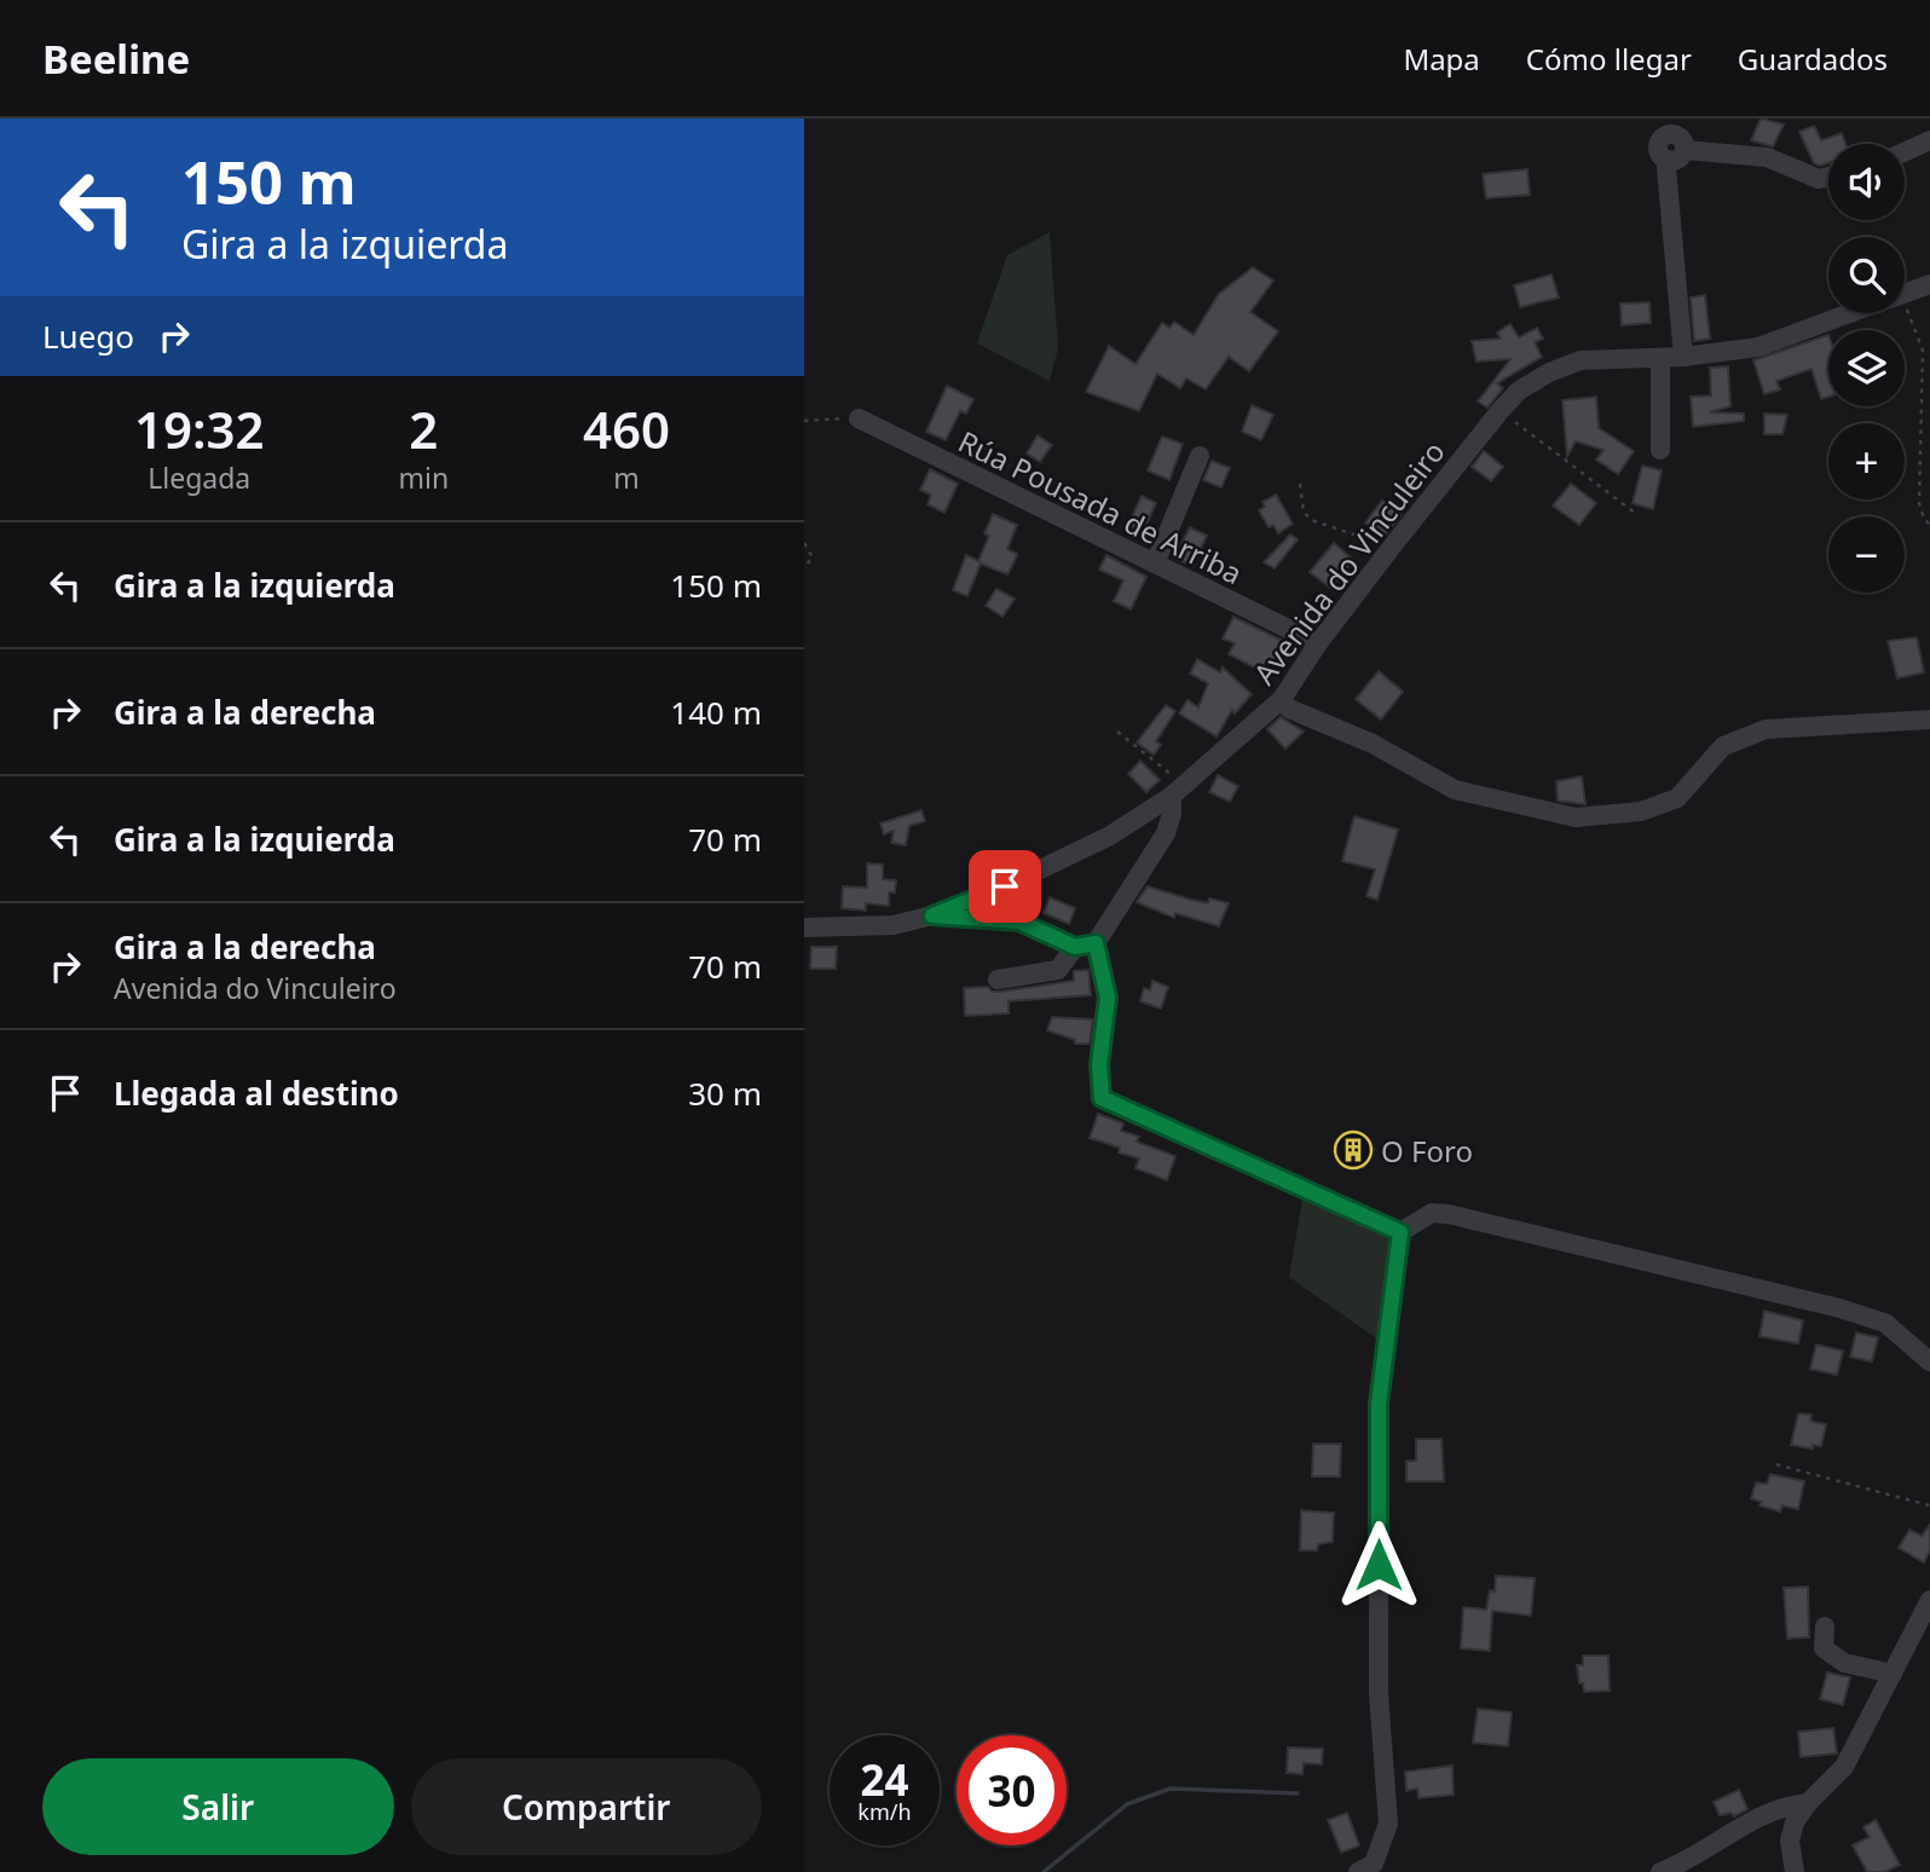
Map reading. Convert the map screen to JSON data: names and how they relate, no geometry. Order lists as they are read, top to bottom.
{
  "streets": {
    "street": ["Rúa Pousada de Arriba", "Avenida do Vinculeiro"]
  },
  "crossings": [
    ["Rúa Pousada de Arriba", "Avenida do Vinculeiro"]
  ],
  "places": {
    "building": ["O Foro"]
  },
  "page": {
    "header": "Beeline",
    "nav": ["Mapa", "Cómo llegar", "Guardados"],
    "turn": ["150 m", "Gira a la izquierda"],
    "map_buttons": ["+", "−"],
    "then": "Luego",
    "eta": [
      "19:32",
      "Llegada",
      "2",
      "min",
      "460",
      "m"
    ],
    "list": [
      {
        "name": "Gira a la izquierda",
        "value": "150 m"
      },
      {
        "name": "Gira a la derecha",
        "value": "140 m"
      },
      {
        "name": "Gira a la izquierda",
        "value": "70 m"
      },
      {
        "name": "Gira a la derecha",
        "note": "Avenida do Vinculeiro",
        "value": "70 m"
      },
      {
        "name": "Llegada al destino",
        "value": "30 m"
      }
    ],
    "speed": "24 km/h",
    "limit": "30",
    "buttons": ["Salir", "Compartir"]
  }
}
